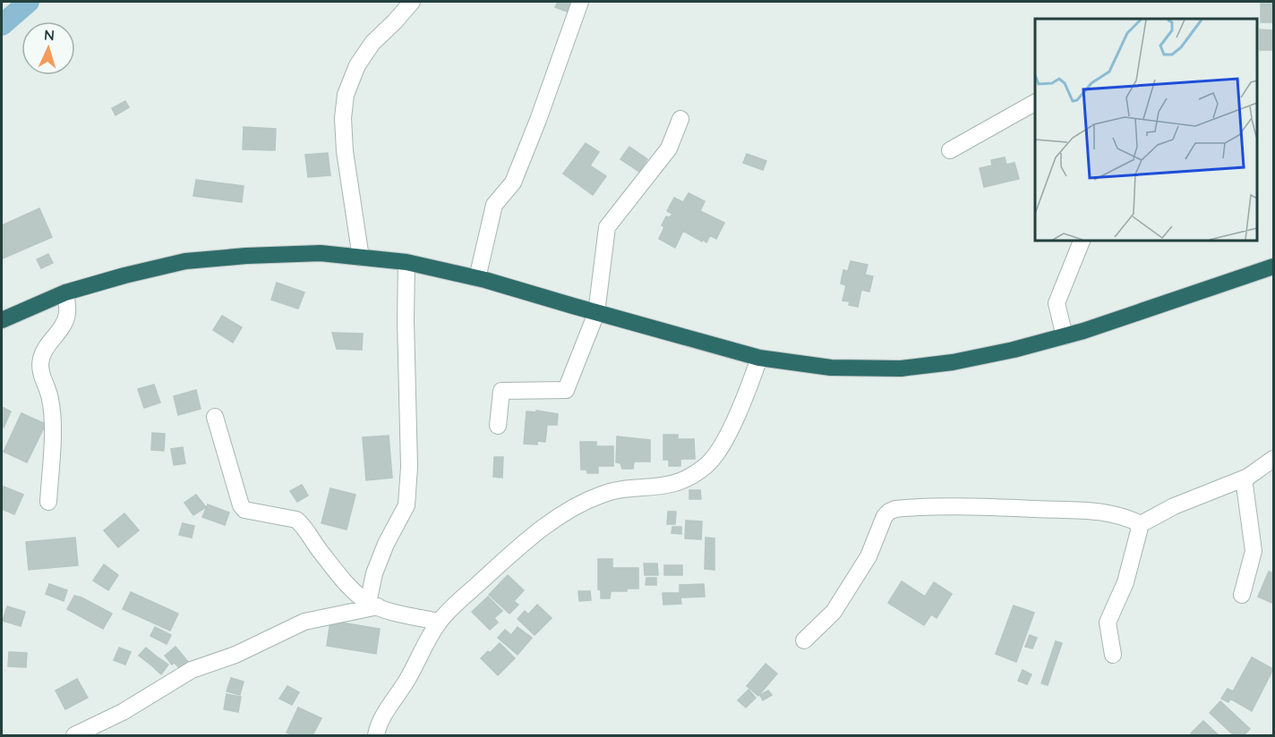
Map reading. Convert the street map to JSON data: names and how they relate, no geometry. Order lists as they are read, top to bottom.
{
  "north": "top"
}
